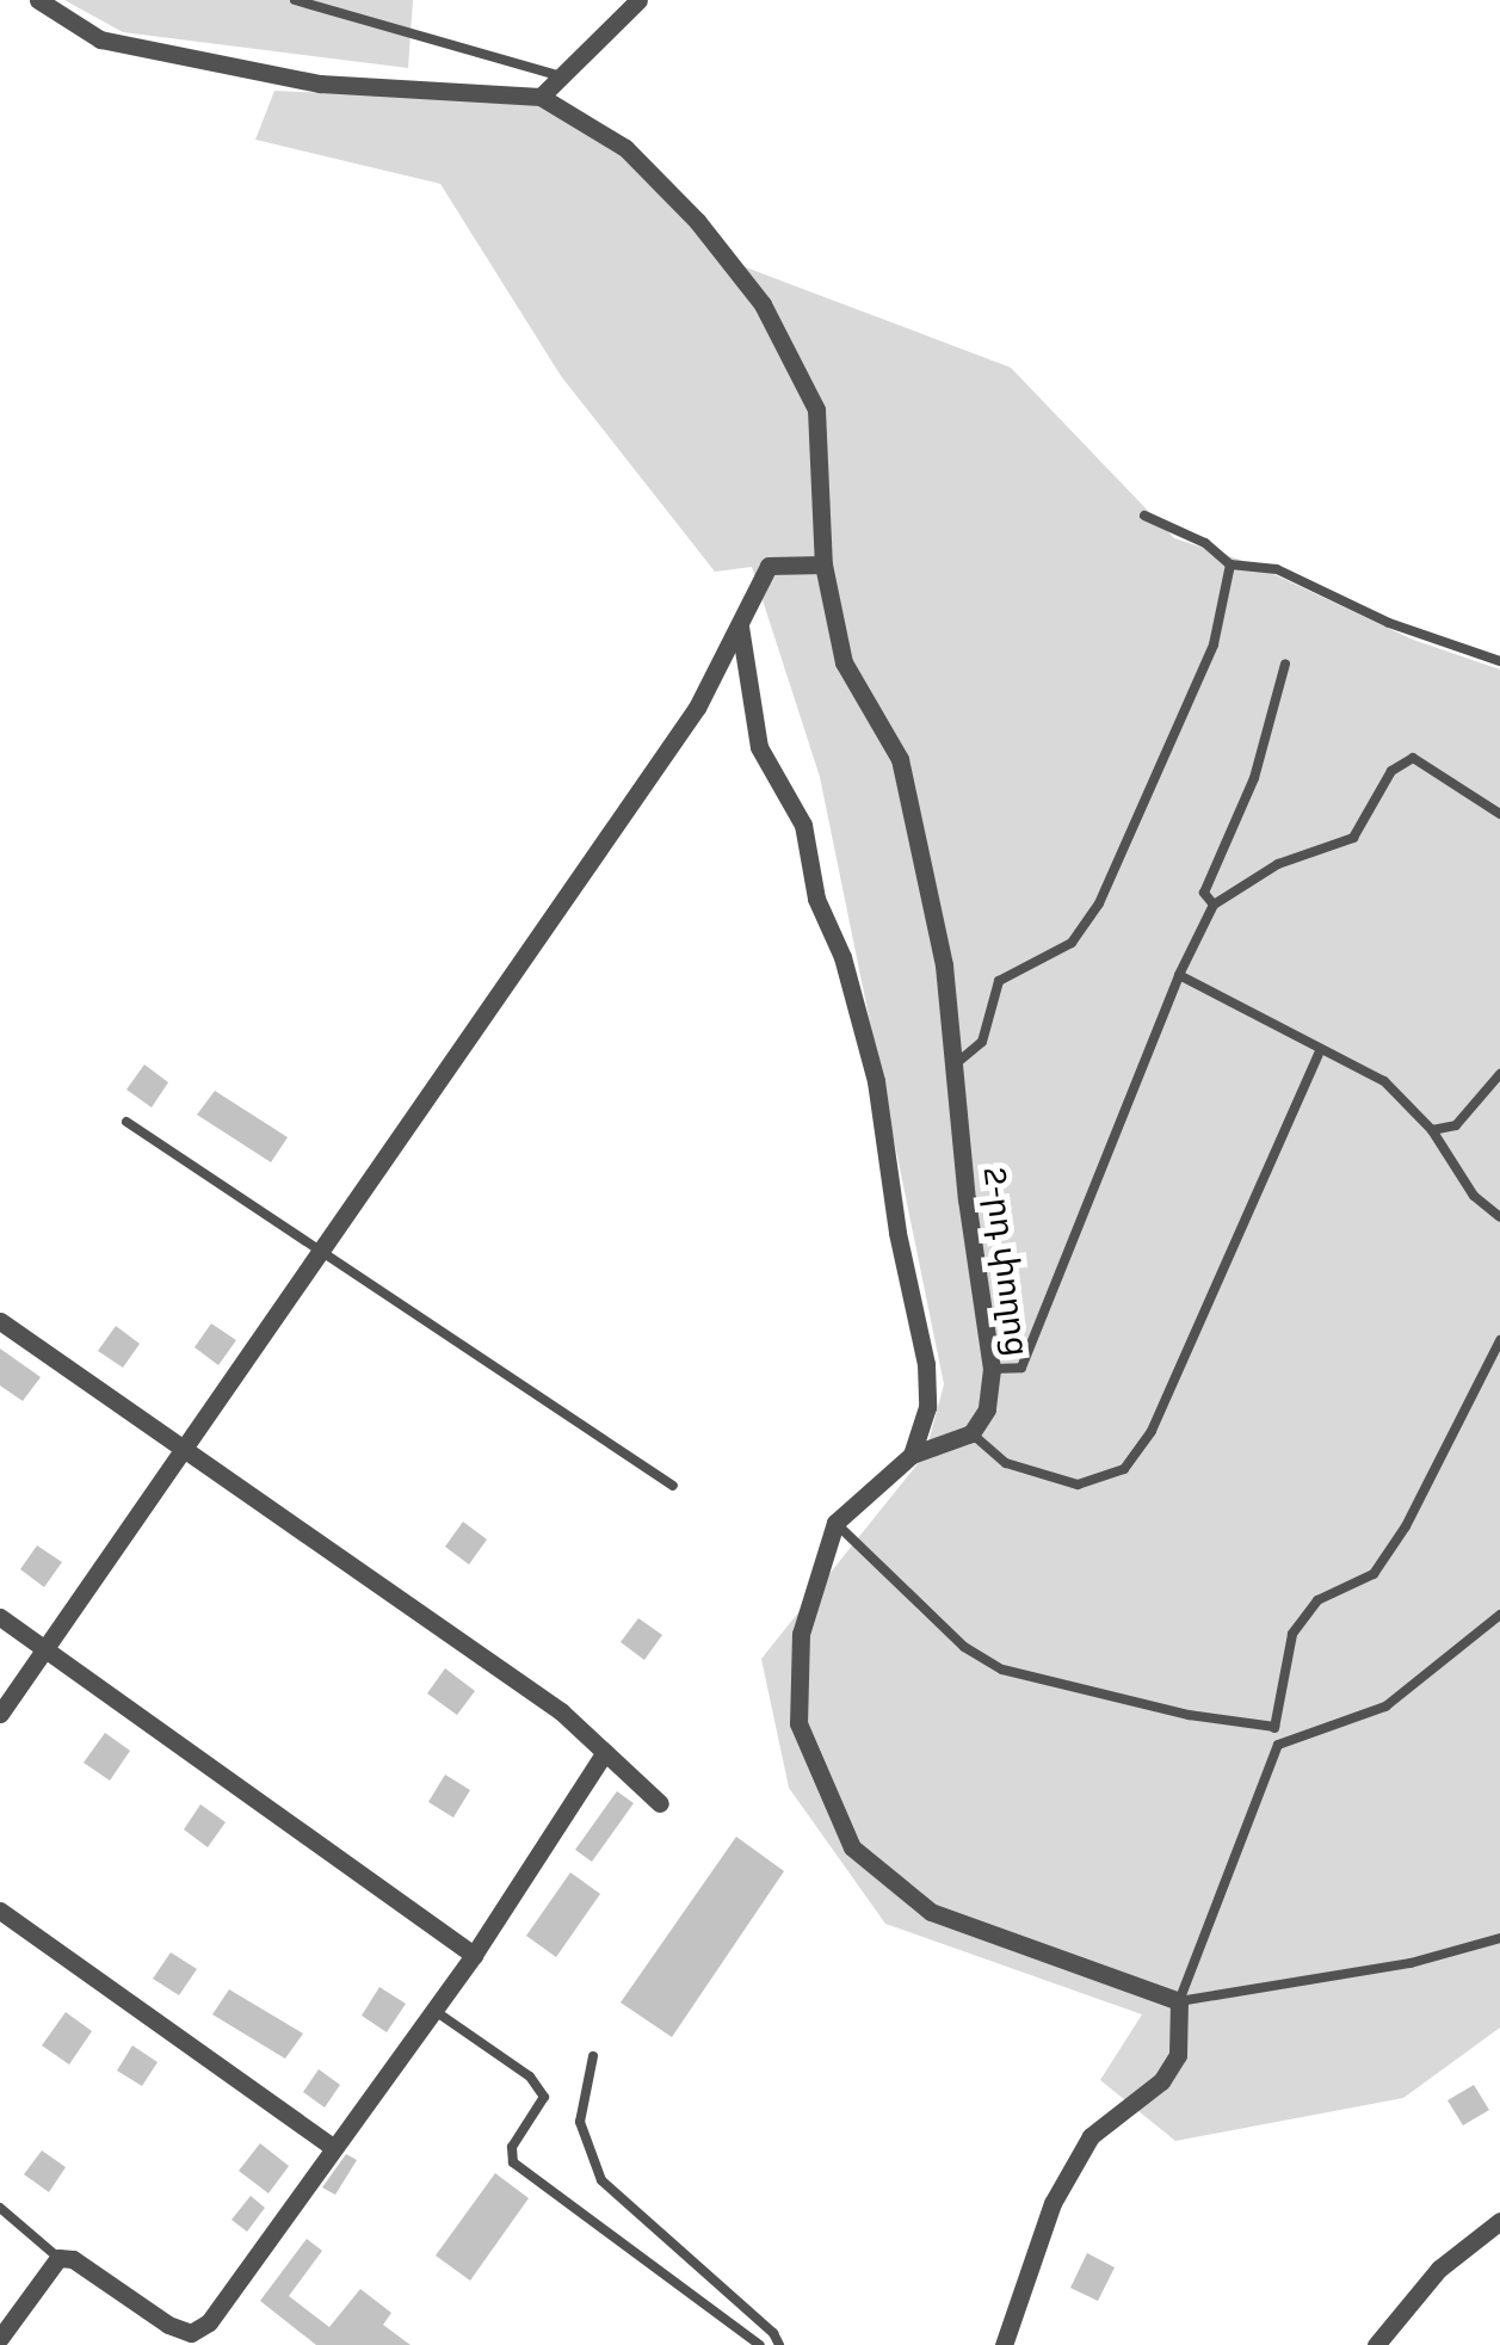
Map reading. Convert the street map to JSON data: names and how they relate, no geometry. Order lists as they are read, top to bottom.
{
  "streets": {
    "street": ["2-րդ փողոց"]
  }
}
